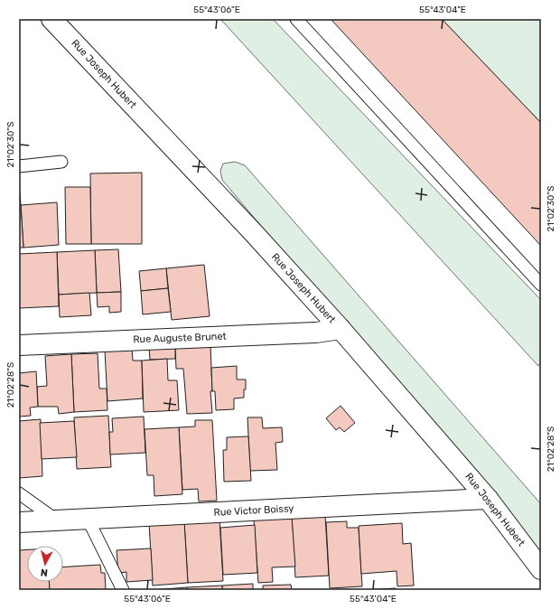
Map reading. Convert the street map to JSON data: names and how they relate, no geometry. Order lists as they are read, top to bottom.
{
  "streets": {
    "street": ["Rue Joseph Hubert", "Rue Auguste Brunet", "Rue Victor Boissy"]
  },
  "crossings": [
    ["Rue Joseph Hubert", "Rue Auguste Brunet"],
    ["Rue Joseph Hubert", "Rue Victor Boissy"]
  ],
  "north": "bottom",
  "coordinates": [
    "55°43'06\"E",
    "55°43'04\"E",
    "21°02'30\"S",
    "21°02'28\"S"
  ]
}
